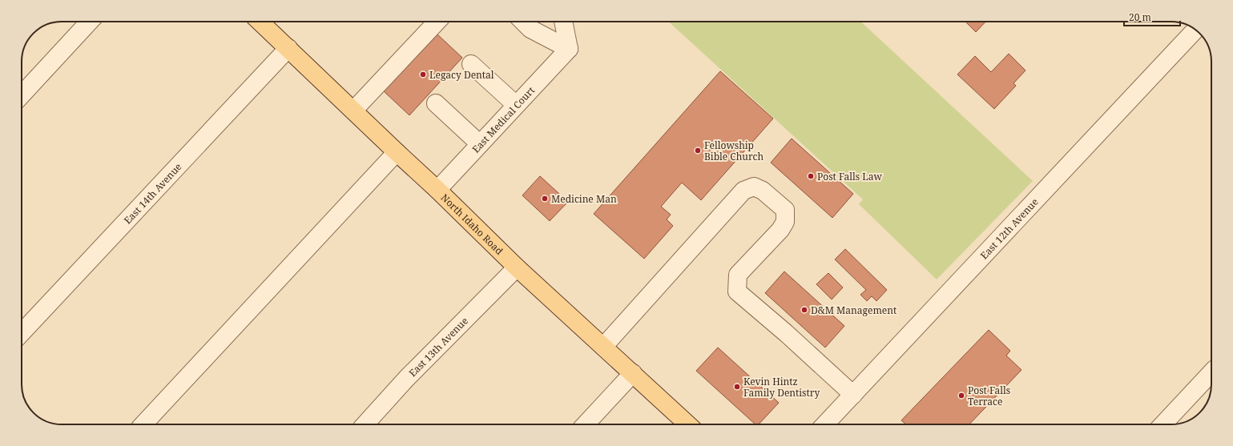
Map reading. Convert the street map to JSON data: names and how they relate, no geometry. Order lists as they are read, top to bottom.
{
  "streets": {
    "main road": ["North Idaho Road"],
    "street": [
      "East Medical Court",
      "East 14th Avenue",
      "East 12th Avenue",
      "East 13th Avenue"
    ]
  },
  "crossings": [
    ["East Medical Court", "North Idaho Road"],
    ["East 14th Avenue", "North Idaho Road"],
    ["North Idaho Road", "East 13th Avenue"]
  ],
  "places": [
    "Legacy Dental",
    "Fellowship Bible Church",
    "Post Falls Law",
    "Medicine Man",
    "D&M Management",
    "Kevin Hintz Family Dentistry",
    "Post Falls Terrace"
  ],
  "scale_bar": "20 m"
}
